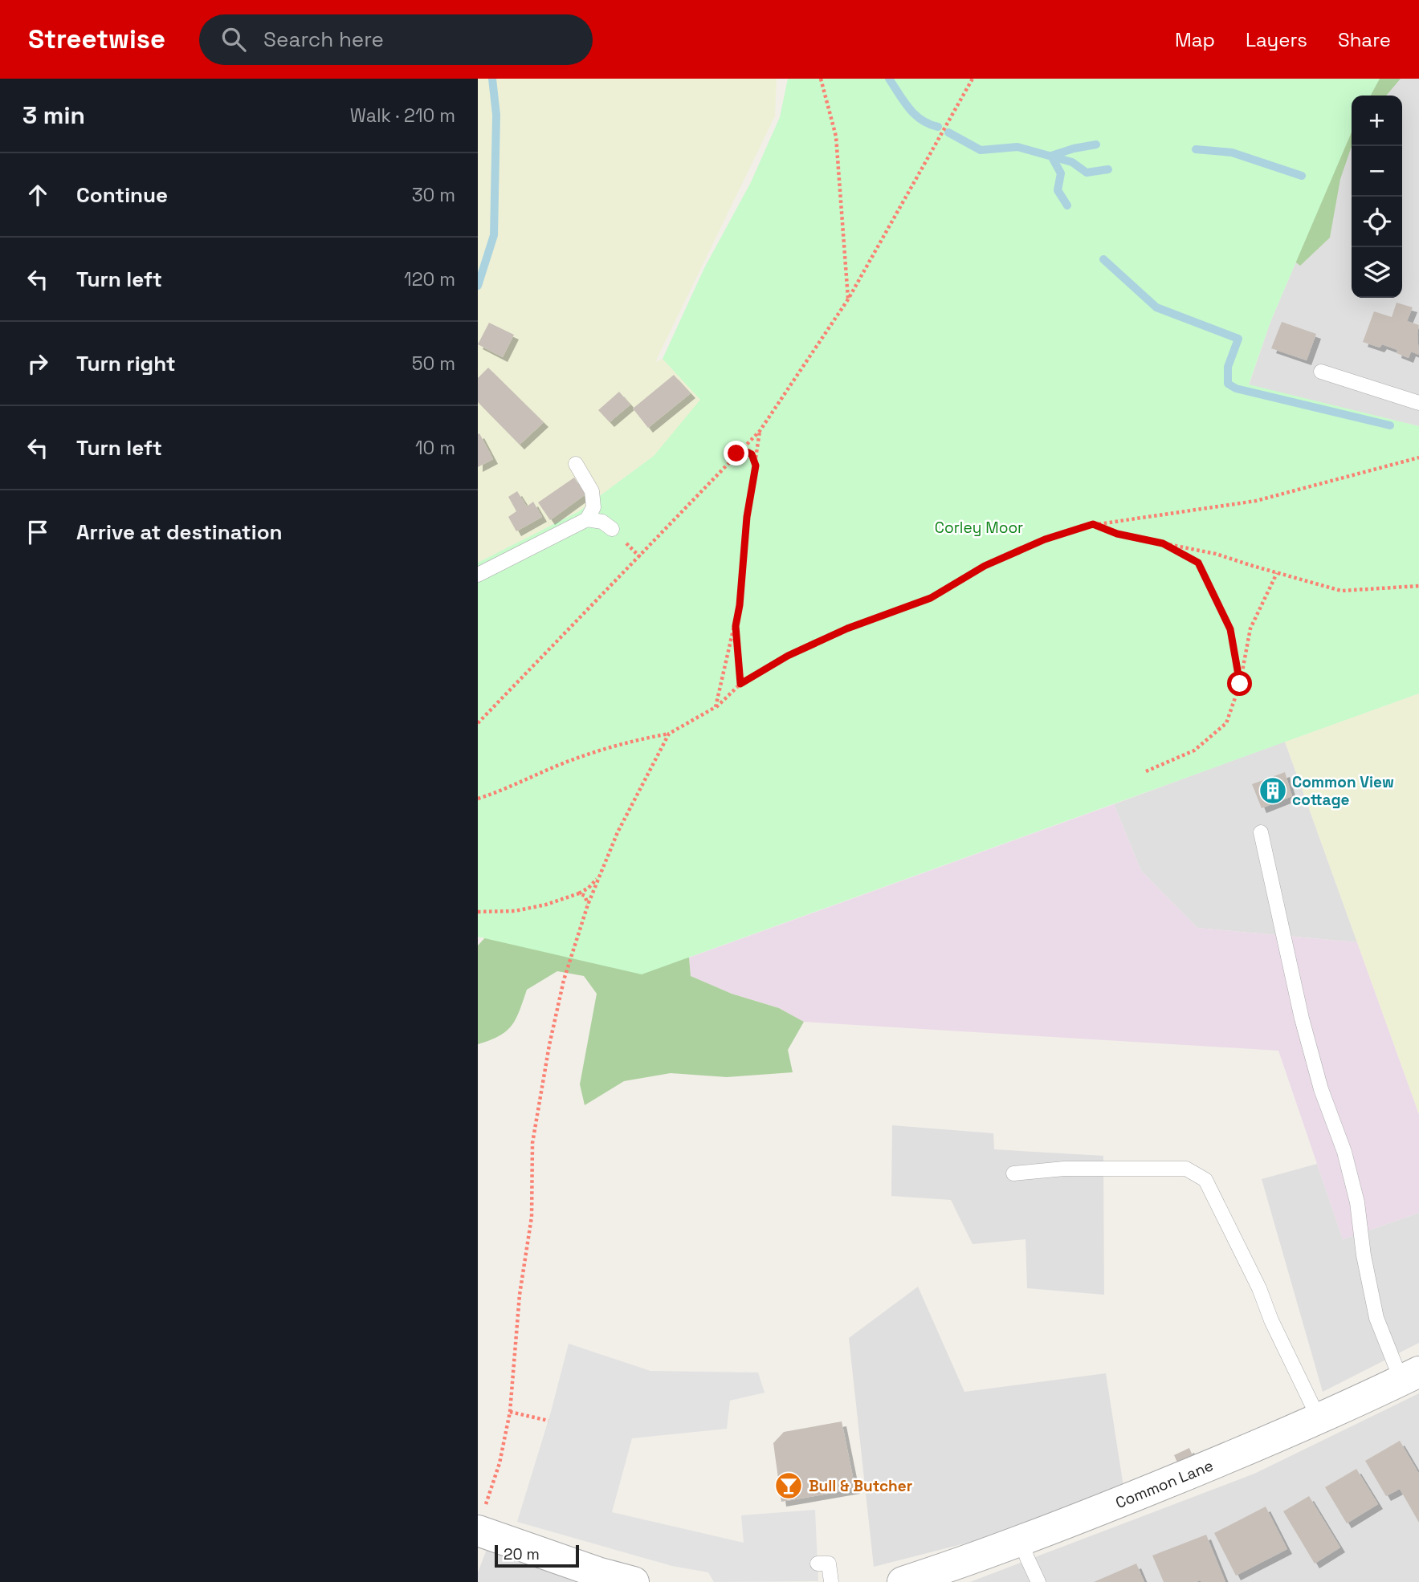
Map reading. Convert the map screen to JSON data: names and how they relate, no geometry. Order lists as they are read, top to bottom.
{
  "streets": {
    "street": ["Common Lane"]
  },
  "parks": ["Corley Moor"],
  "places": {
    "building": ["Common View cottage"],
    "bar": ["Bull & Butcher"]
  },
  "scale_bar": "20 m",
  "page": {
    "header": "Streetwise",
    "search": "Search here",
    "nav": ["Map", "Layers", "Share"],
    "heading": ["3 min", "Walk · 210 m"],
    "map_buttons": ["+", "−"],
    "list": [
      ["Continue", "30 m"],
      ["Turn left", "120 m"],
      ["Turn right", "50 m"],
      ["Turn left", "10 m"],
      "Arrive at destination"
    ],
    "scale": "20 m"
  }
}
